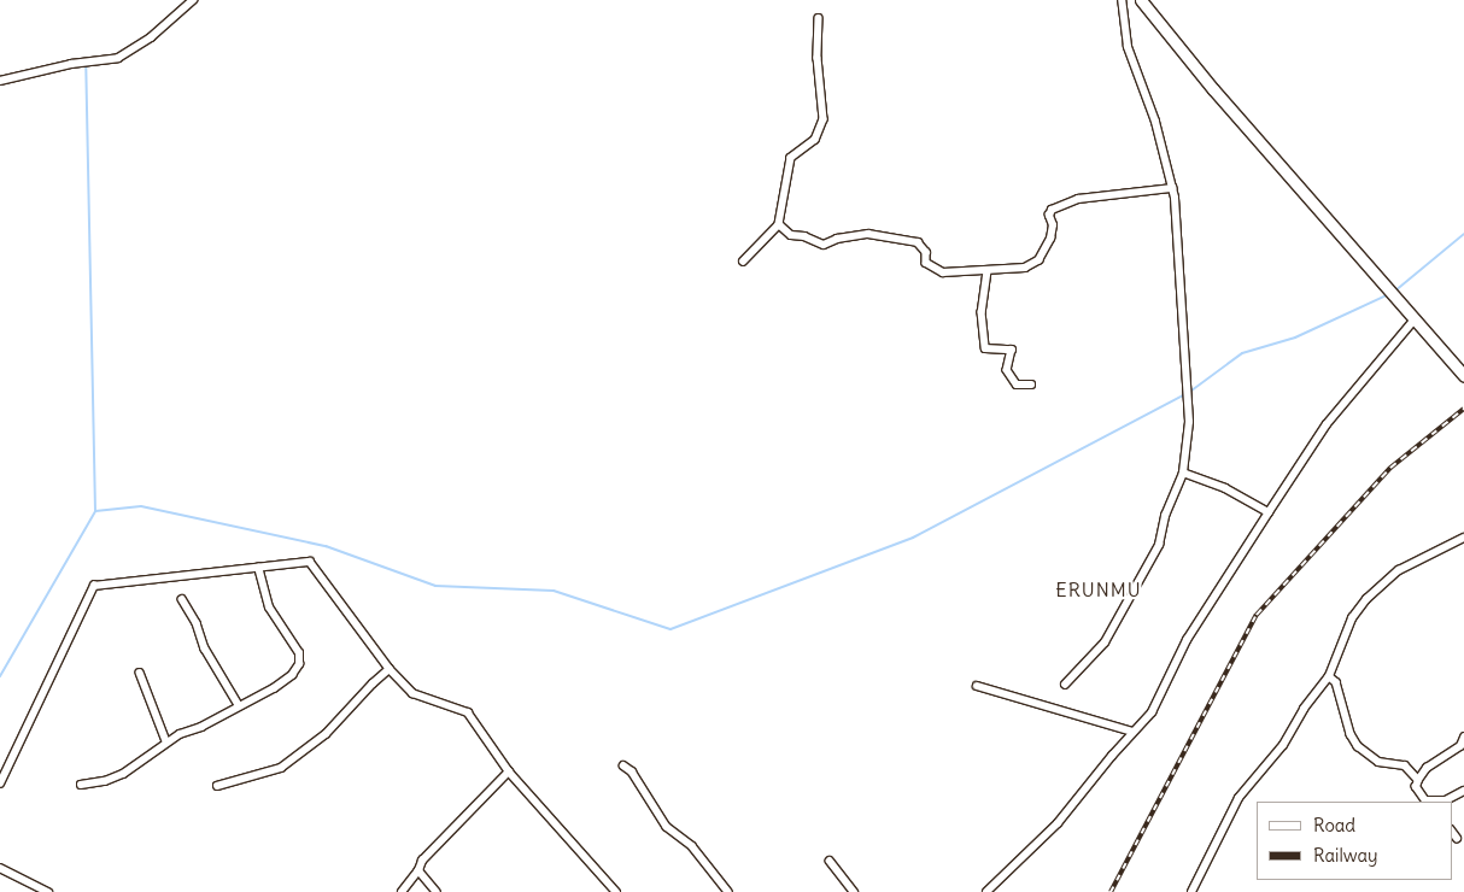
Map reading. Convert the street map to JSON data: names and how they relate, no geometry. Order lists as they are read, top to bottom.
{
  "districts": ["ERUNMU"],
  "legend": ["Road", "Railway"]
}
